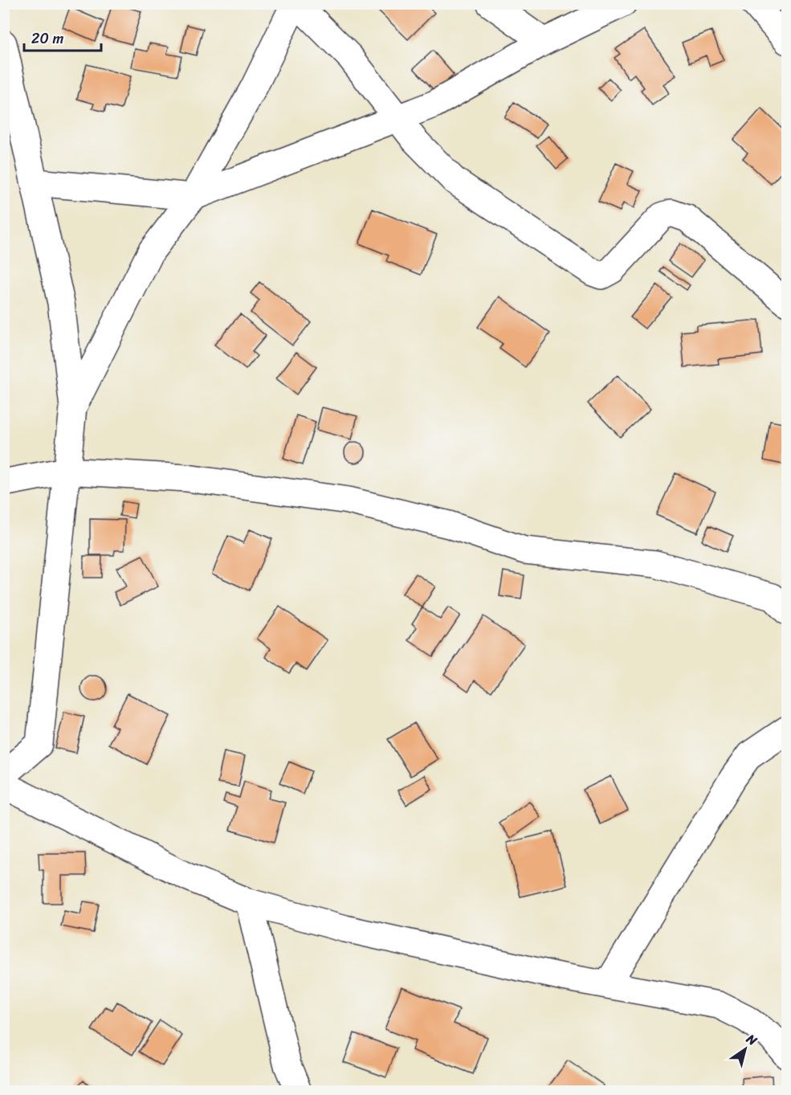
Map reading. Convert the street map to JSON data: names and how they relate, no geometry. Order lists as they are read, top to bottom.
{
  "scale_bar": "20 m",
  "north": "top right"
}
